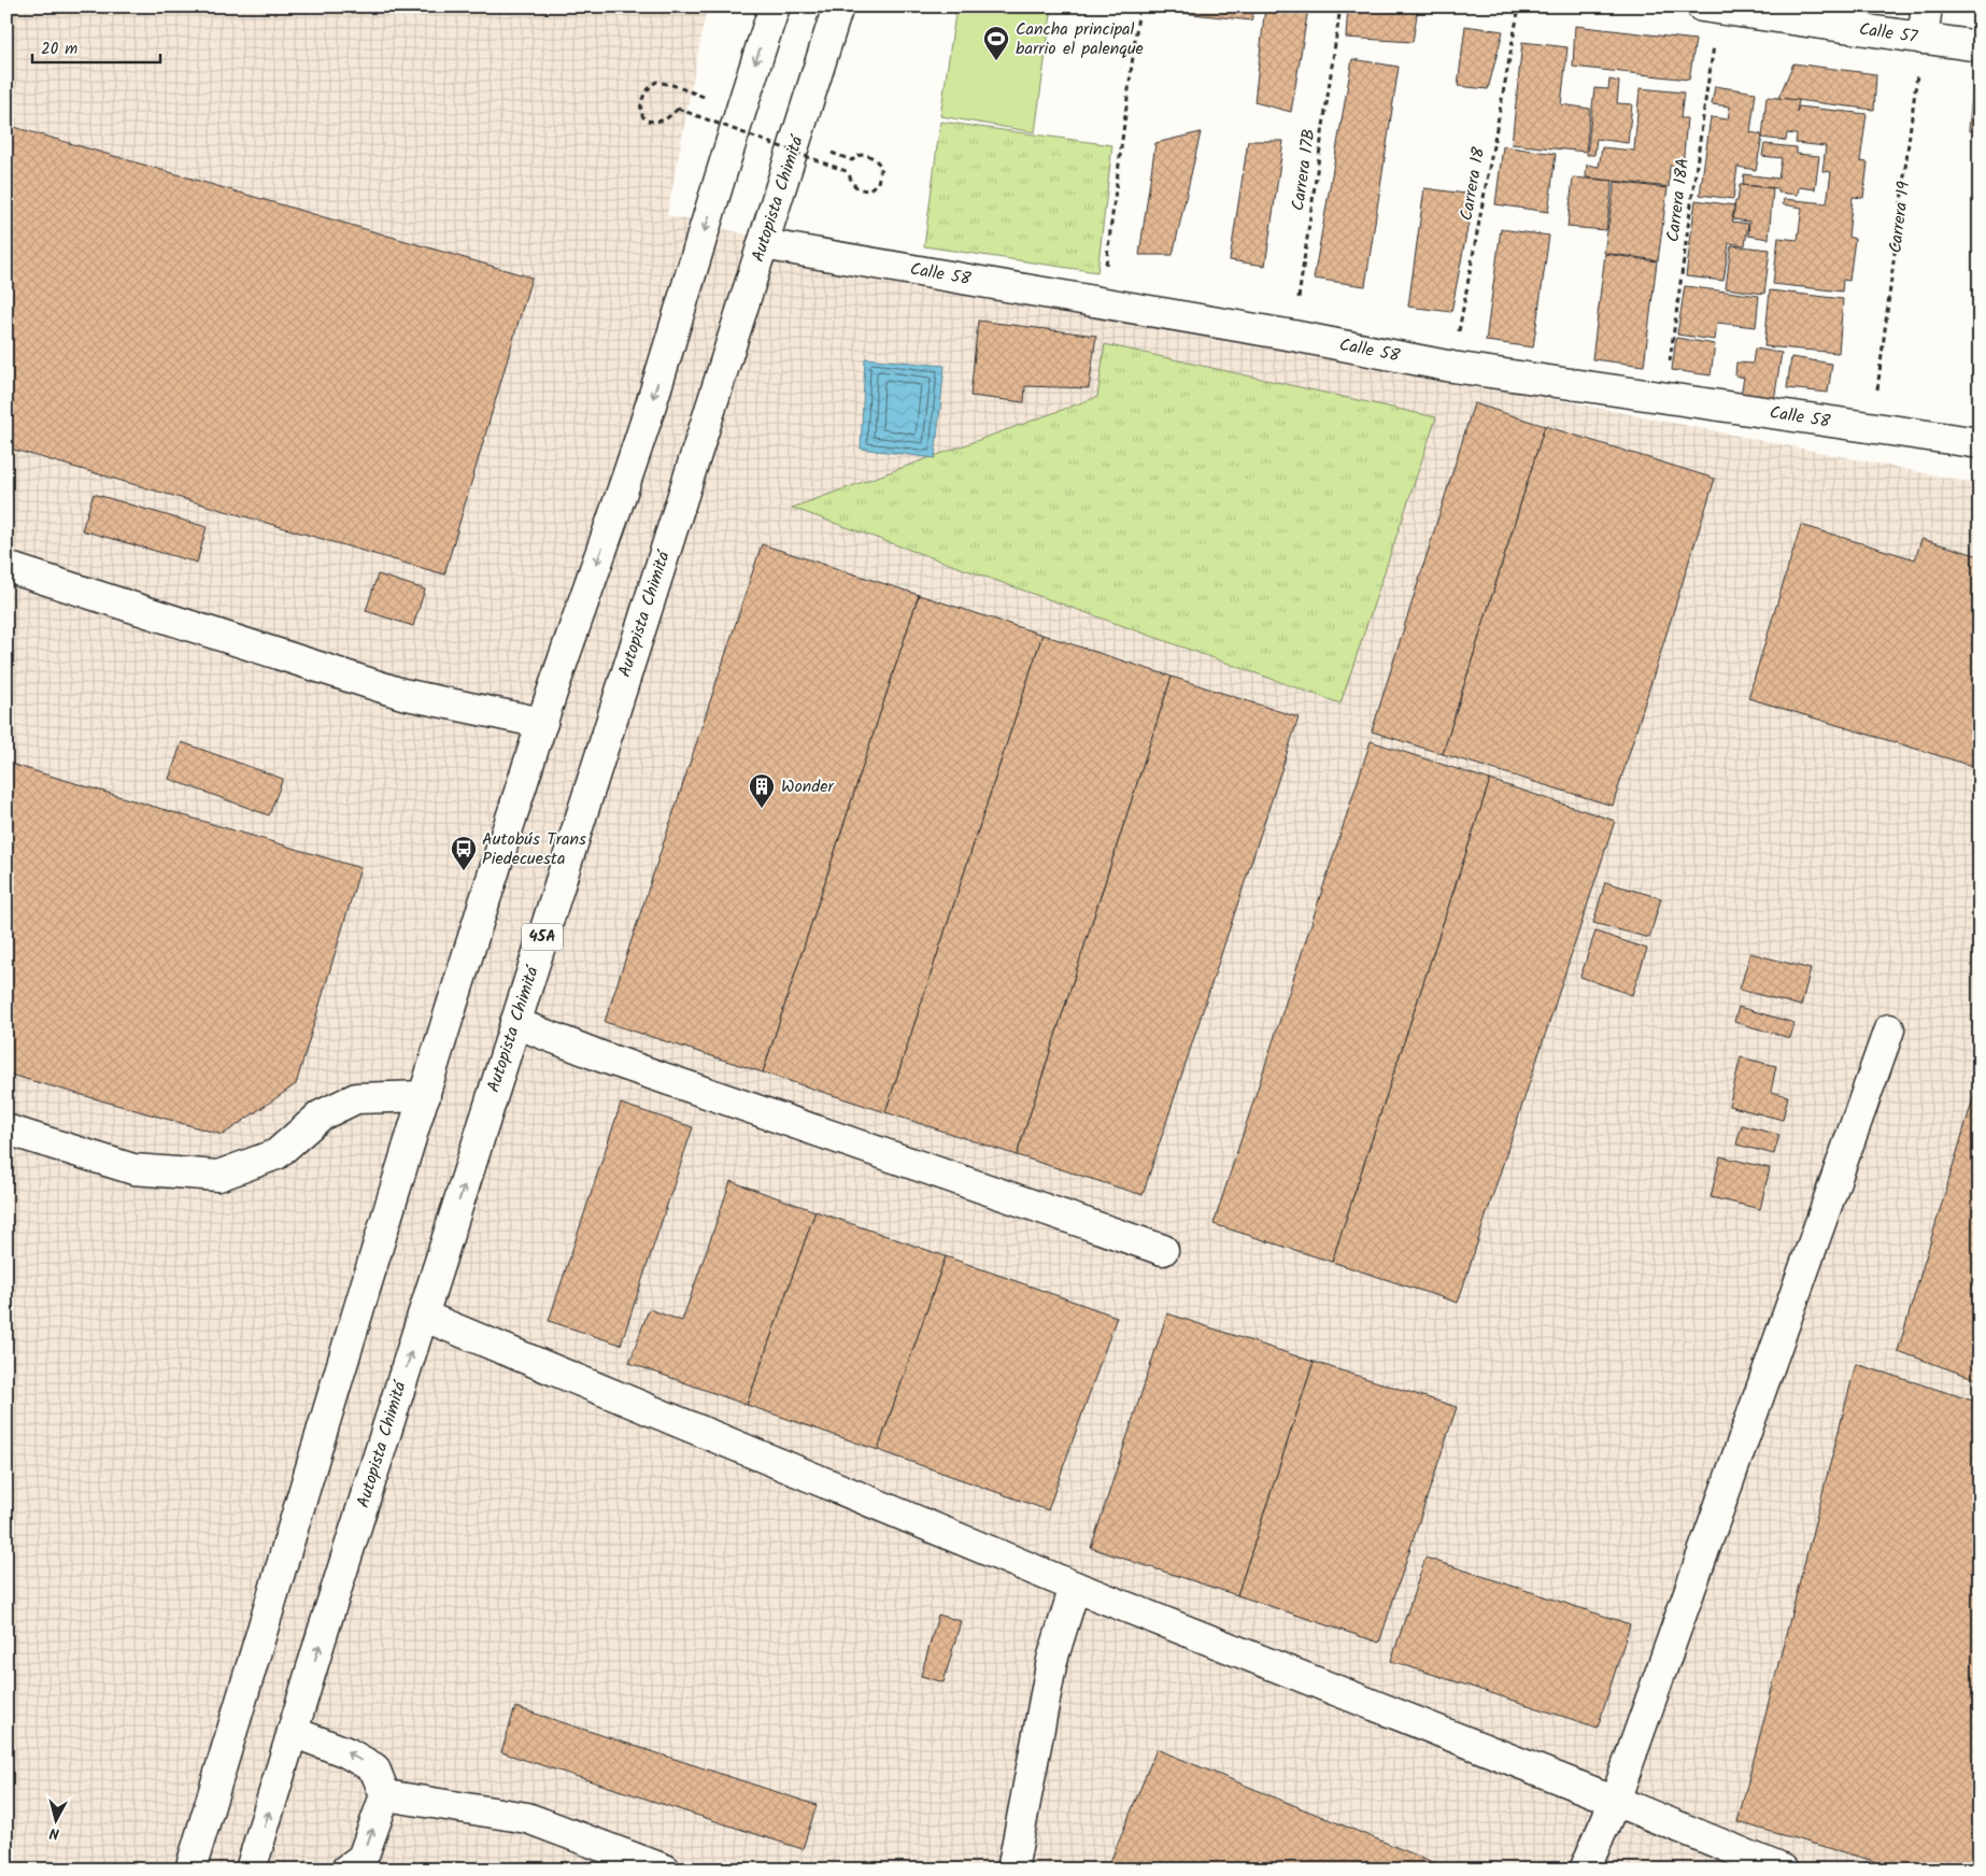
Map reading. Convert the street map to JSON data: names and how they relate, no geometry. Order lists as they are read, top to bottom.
{
  "streets": {
    "main road": [
      "Calle 57",
      "Autopista Chimitá",
      "Calle 58",
      "45A"
    ],
    "path": [
      "Carrera 17B",
      "Carrera 18",
      "Carrera 18A",
      "Carrera 19"
    ]
  },
  "crossings": [
    ["Calle 57", "Carrera 18A"],
    ["Calle 57", "Carrera 19"],
    ["Carrera 17B", "Calle 58"],
    ["Carrera 18", "Calle 58"],
    ["Autopista Chimitá", "Calle 58"],
    ["Carrera 18A", "Calle 58"],
    ["Carrera 19", "Calle 58"]
  ],
  "places": {
    "sports": ["Cancha principal barrio el palenque"],
    "building": ["Wonder"],
    "bus stop": ["Autobús Trans Piedecuesta"]
  },
  "scale_bar": "20 m",
  "north": "bottom"
}
